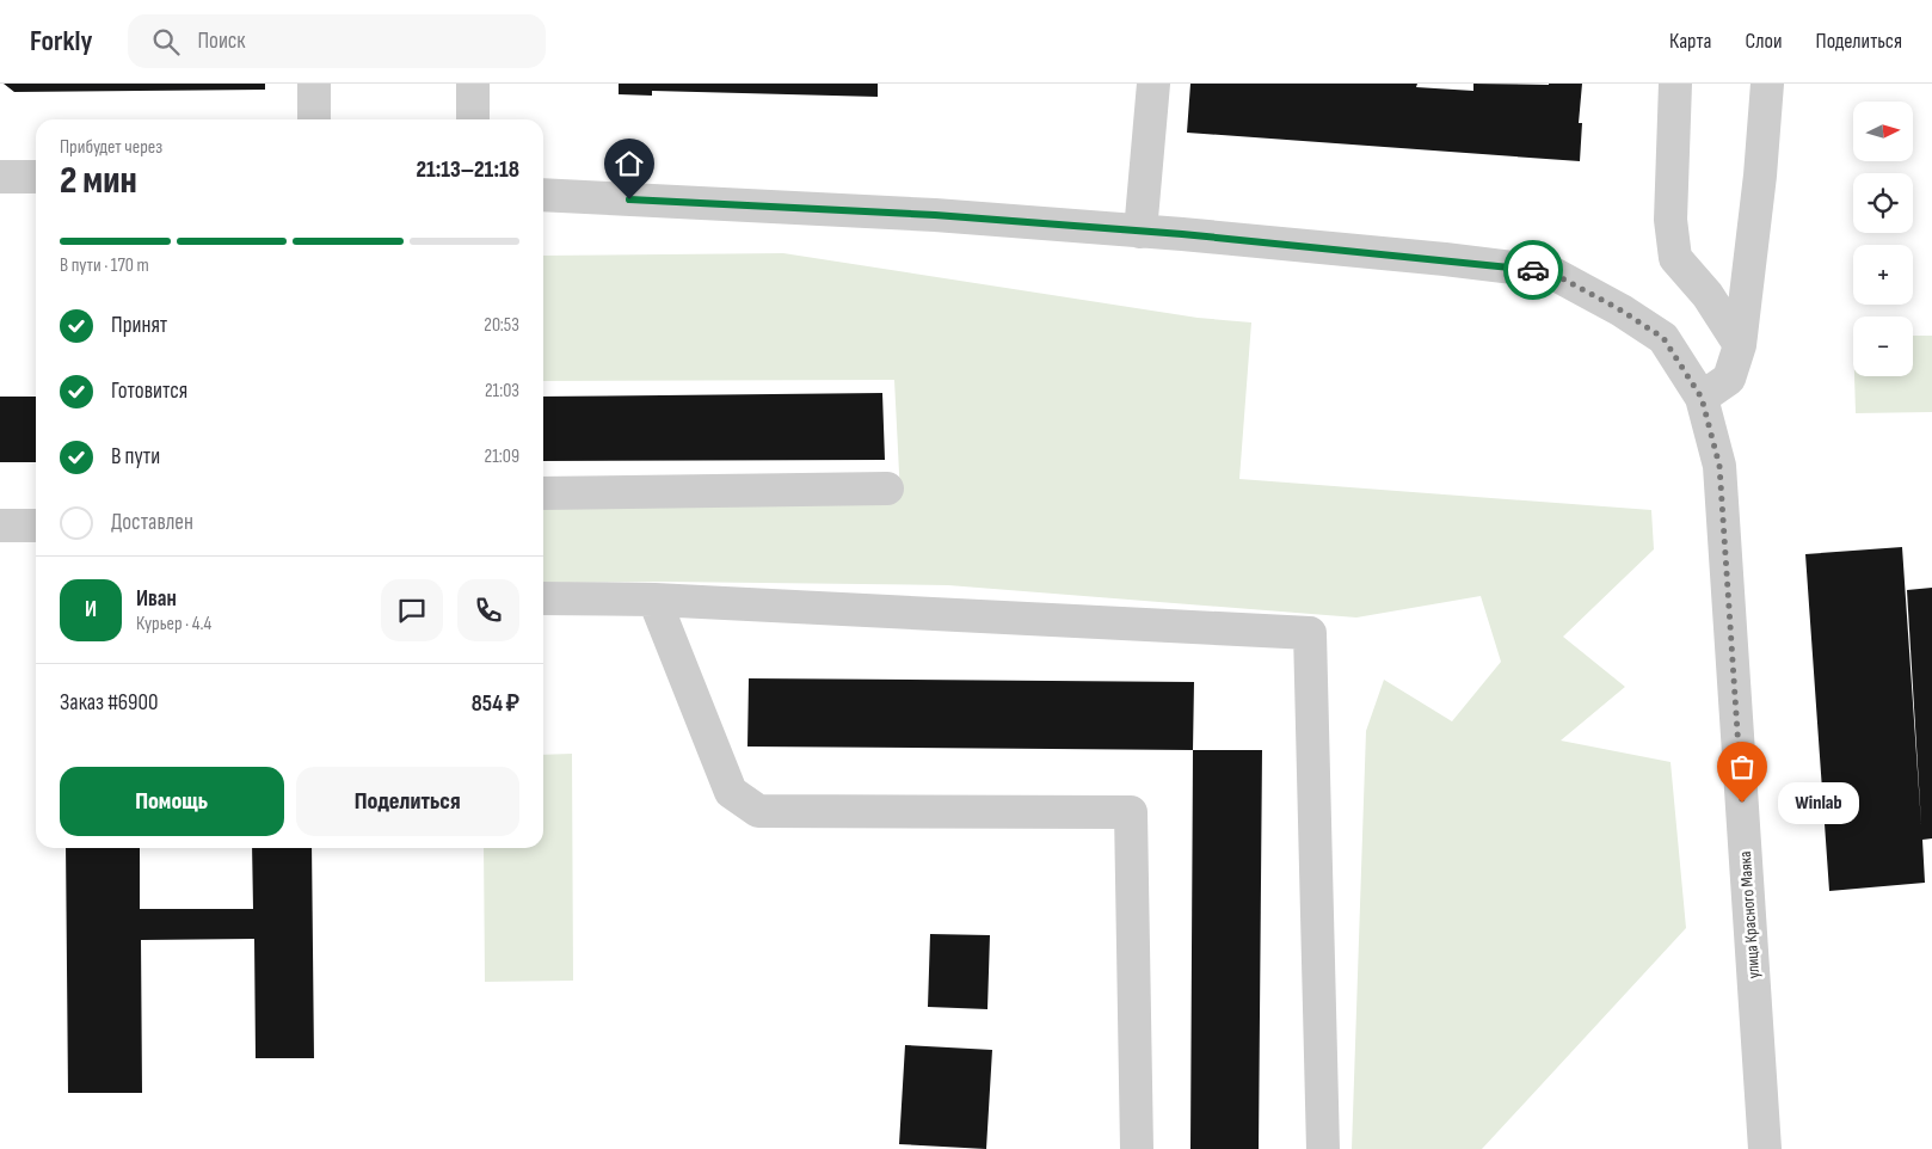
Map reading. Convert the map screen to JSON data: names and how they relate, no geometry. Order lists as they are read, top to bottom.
{
  "streets": {
    "street": ["улица Красного Маяка"]
  },
  "places": ["Winlab"],
  "north": "right",
  "page": {
    "header": "Forkly",
    "search": "Поиск",
    "nav": ["Карта", "Слои", "Поделиться"],
    "map_buttons": ["+", "−"],
    "heading": ["2 мин", "Прибудет через", "21:13–21:18"],
    "panel": [
      "Иван",
      "Курьер · 4.4",
      "Заказ #6900",
      "854 ₽"
    ],
    "bar": "В пути · 170 m",
    "list": [
      ["Принят", "20:53"],
      ["Готовится", "21:03"],
      ["В пути", "21:09"],
      "Доставлен"
    ],
    "round": "И",
    "buttons": ["Помощь", "Поделиться"],
    "bubble": "Winlab"
  }
}
